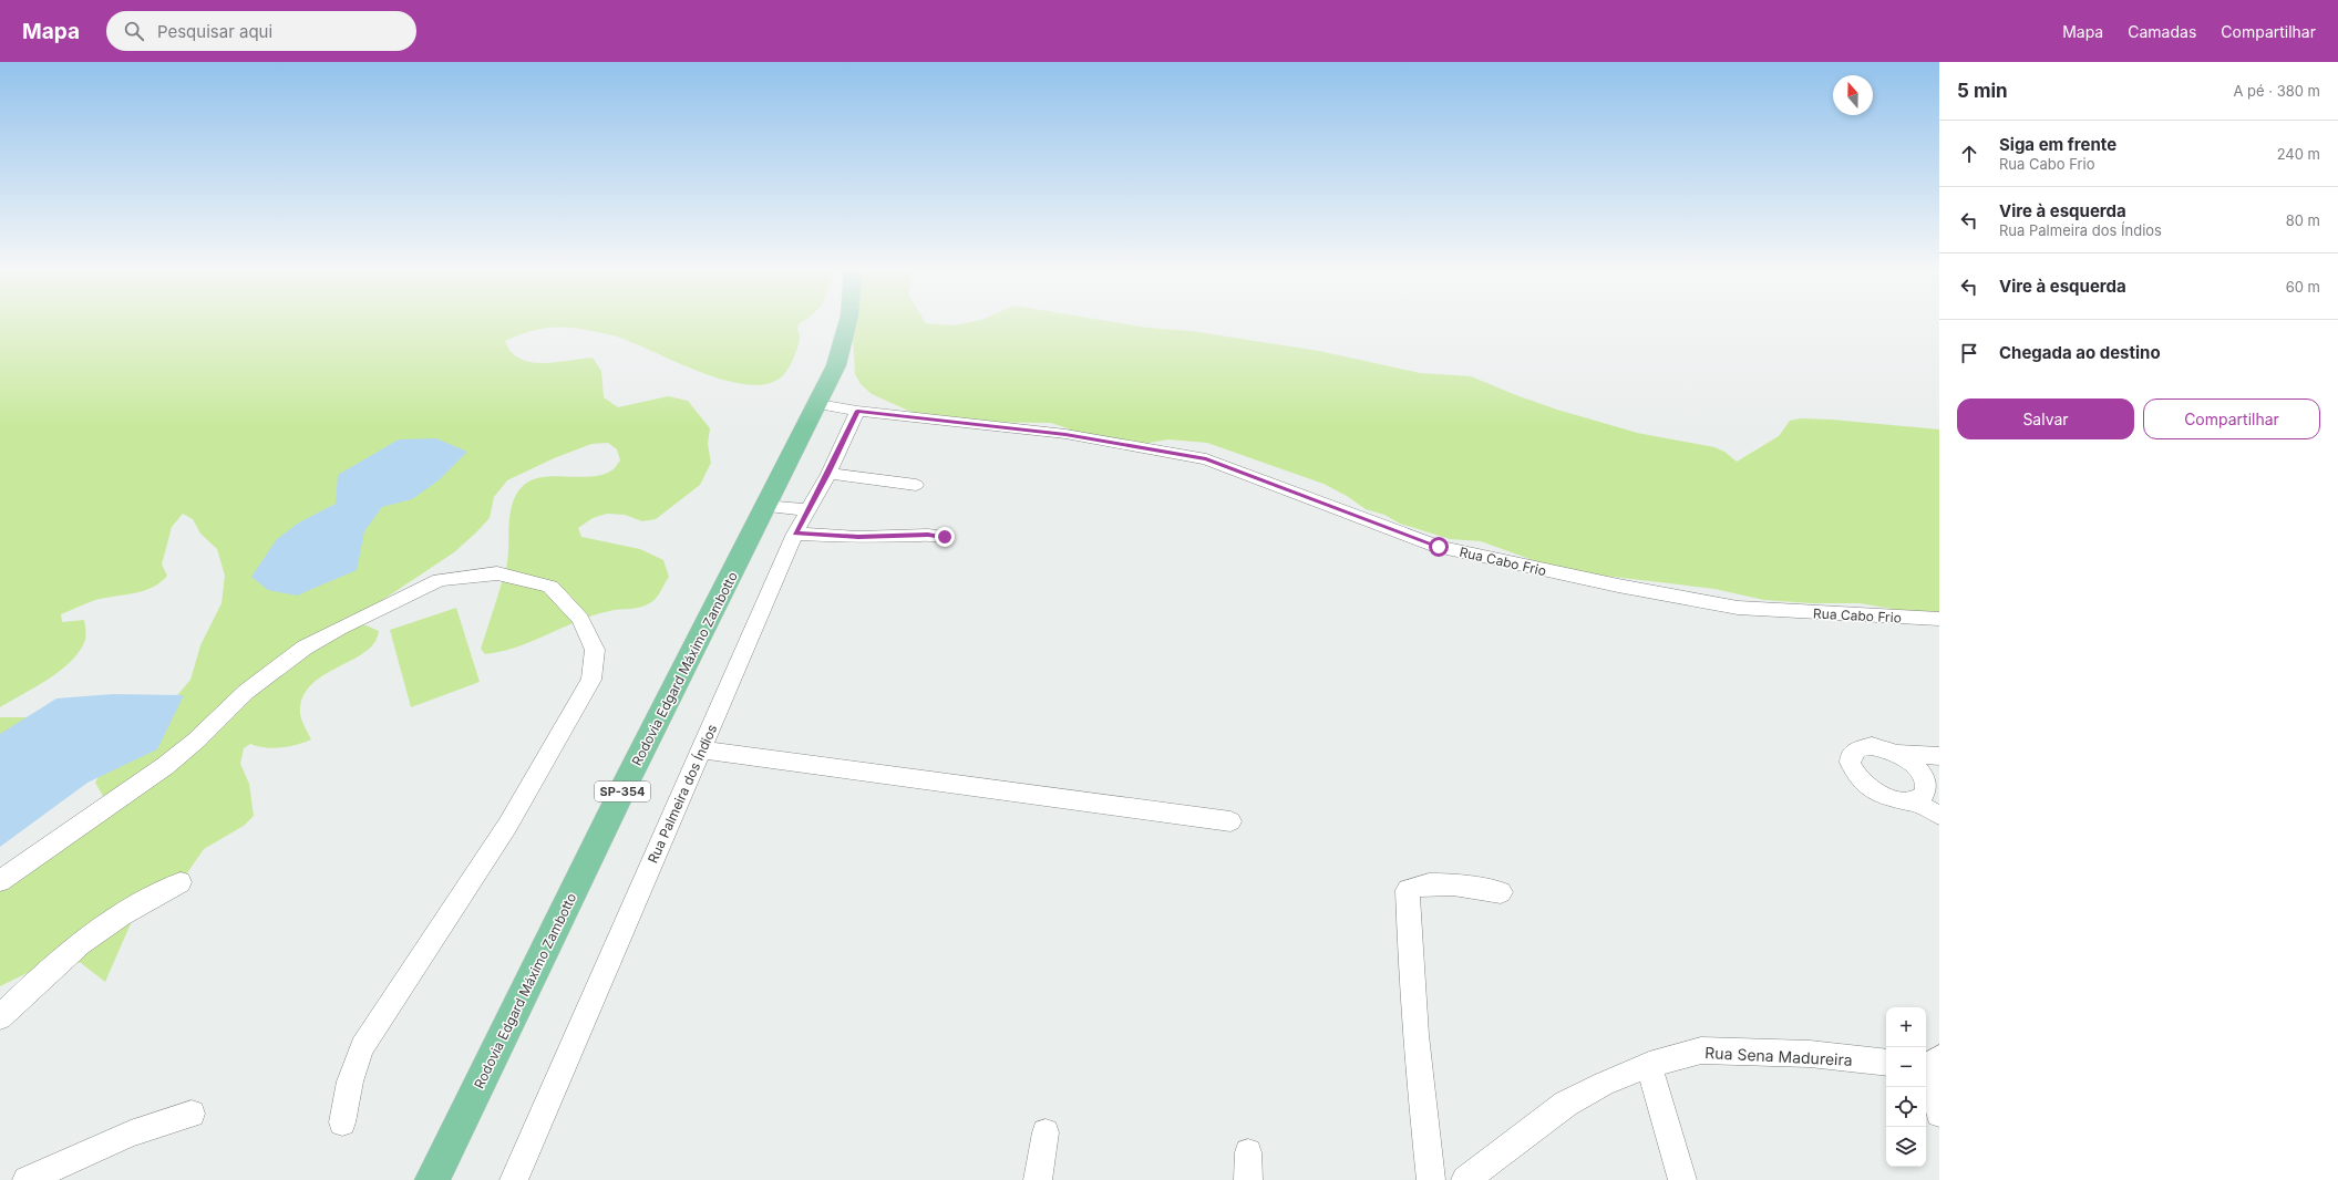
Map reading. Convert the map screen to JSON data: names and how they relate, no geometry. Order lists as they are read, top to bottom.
{
  "streets": {
    "main road": ["Rodovia Edgard Máximo Zambotto", "SP-354"],
    "street": ["Rua Cabo Frio", "Rua Palmeira dos Índios", "Rua Sena Madureira"]
  },
  "crossings": [
    ["Rua Cabo Frio", "Rodovia Edgard Máximo Zambotto"],
    ["Rua Cabo Frio", "Rua Palmeira dos Índios"]
  ],
  "north": "top",
  "page": {
    "header": "Mapa",
    "search": "Pesquisar aqui",
    "nav": ["Mapa", "Camadas", "Compartilhar"],
    "heading": ["5 min", "A pé · 380 m"],
    "list": [
      ["Siga em frente", "Rua Cabo Frio", "240 m"],
      ["Vire à esquerda", "Rua Palmeira dos Índios", "80 m"],
      ["Vire à esquerda", "60 m"],
      "Chegada ao destino"
    ],
    "buttons": ["Salvar", "Compartilhar"],
    "map_buttons": ["+", "−"]
  }
}
